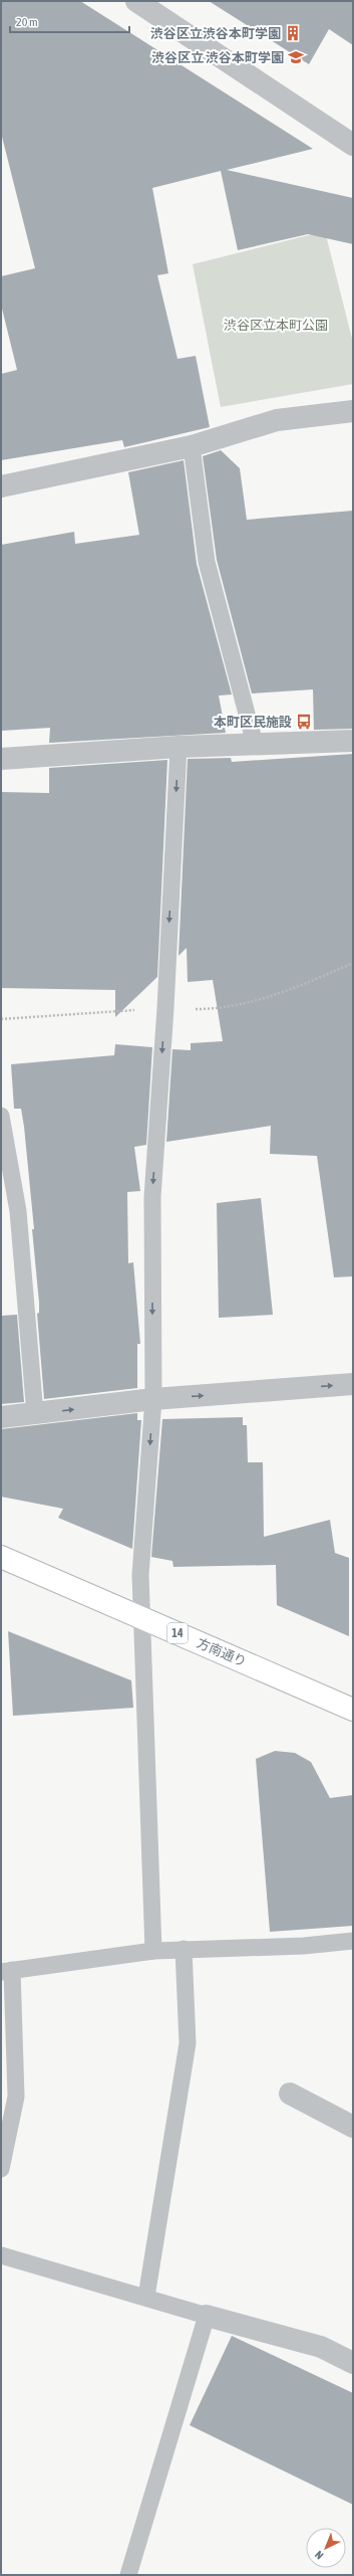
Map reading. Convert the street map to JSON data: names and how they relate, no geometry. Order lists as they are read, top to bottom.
{
  "streets": {
    "main road": ["14", "方南通り"]
  },
  "parks": ["渋谷区立本町公園"],
  "places": {
    "building": ["渋谷区立渋谷本町学園"],
    "school or university": ["渋谷区立 渋谷本町学園"],
    "bus stop": ["本町区民施設"]
  },
  "scale_bar": "20 m",
  "north": "bottom left"
}
